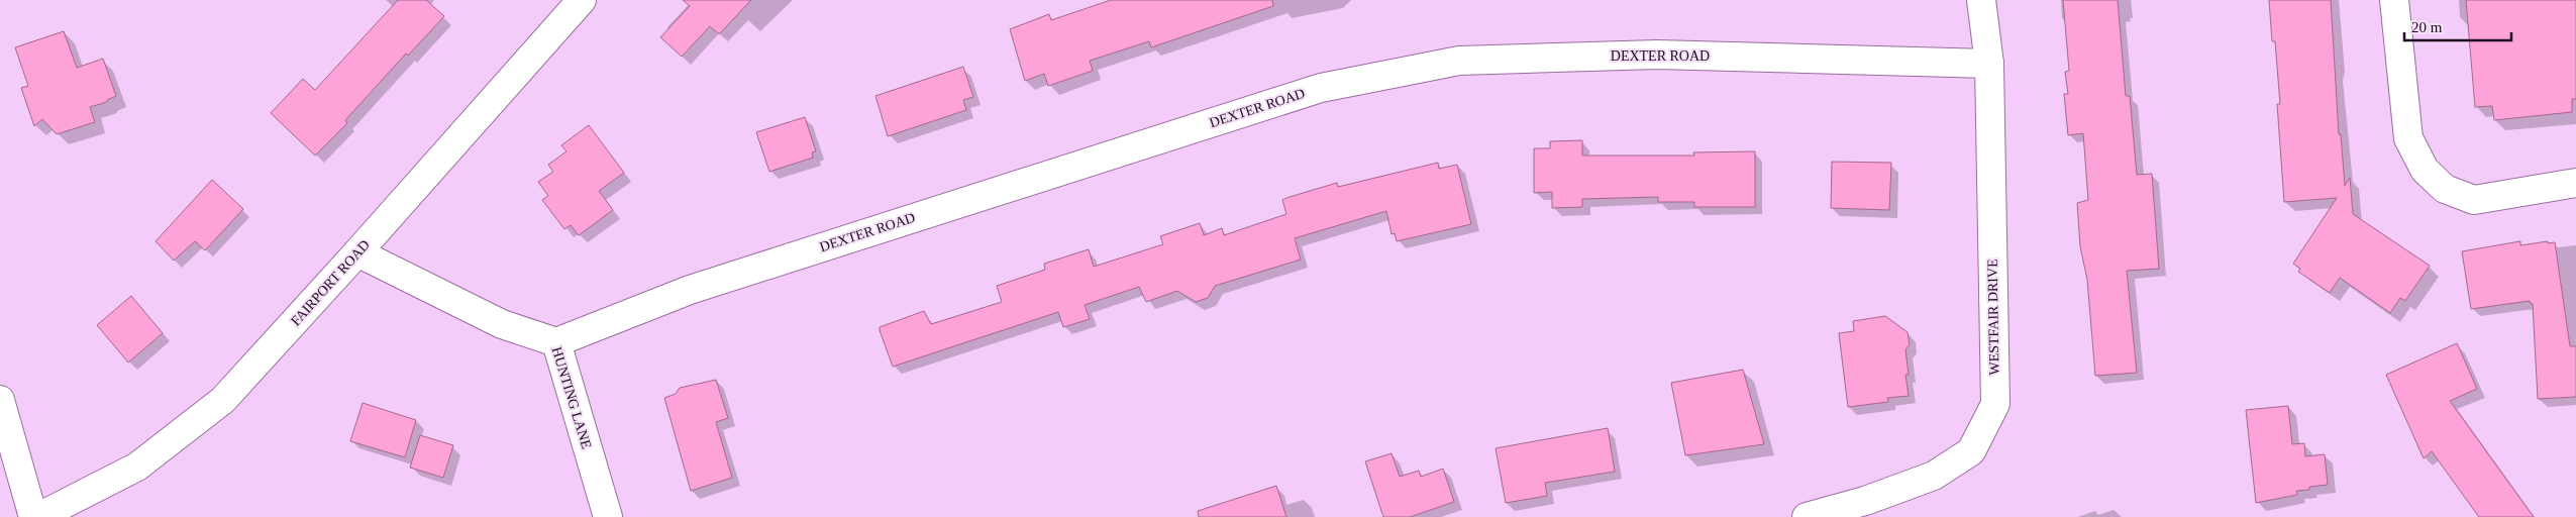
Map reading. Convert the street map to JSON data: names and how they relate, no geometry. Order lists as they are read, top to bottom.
{
  "streets": {
    "street": [
      "DEXTER ROAD",
      "FAIRPORT ROAD",
      "WESTFAIR DRIVE",
      "HUNTING LANE"
    ]
  },
  "crossings": [
    ["DEXTER ROAD", "WESTFAIR DRIVE"],
    ["DEXTER ROAD", "HUNTING LANE"],
    ["FAIRPORT ROAD", "HUNTING LANE"]
  ],
  "scale_bar": "20 m"
}
